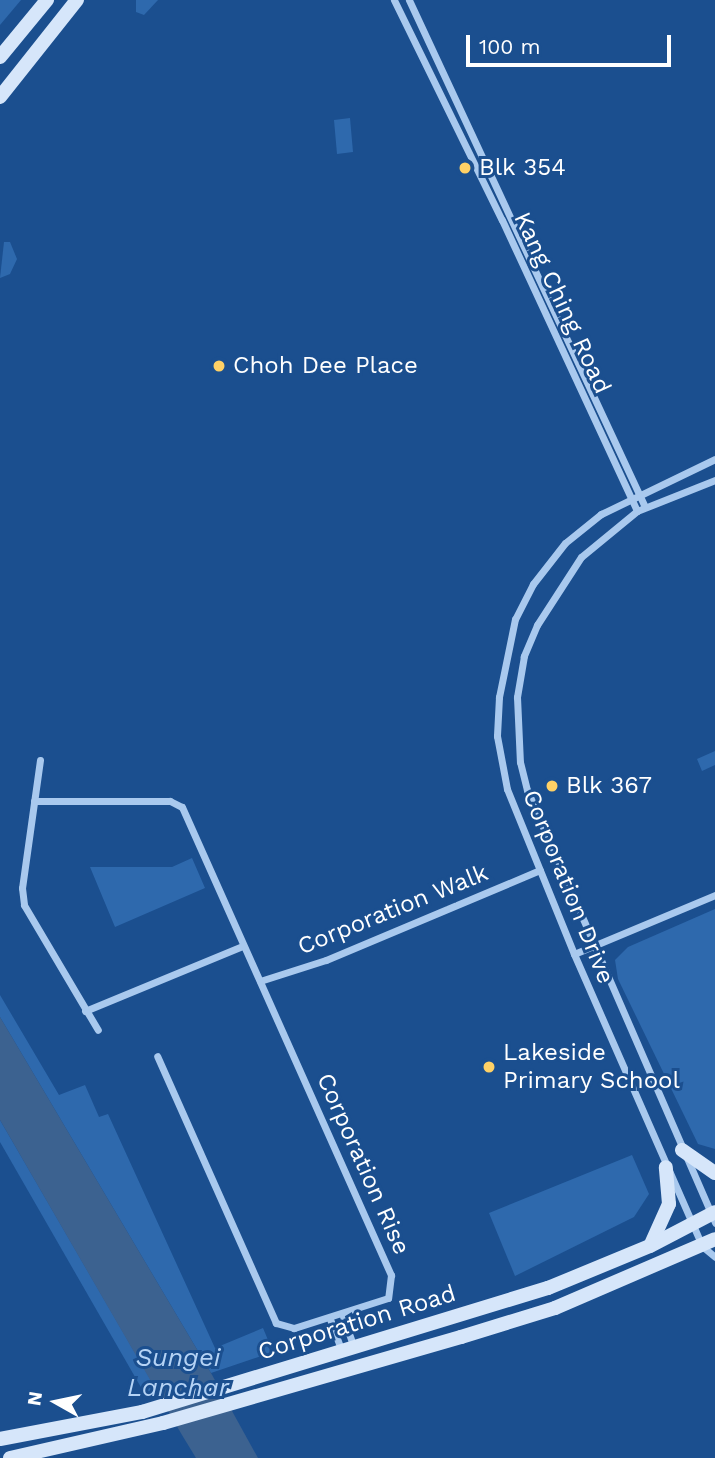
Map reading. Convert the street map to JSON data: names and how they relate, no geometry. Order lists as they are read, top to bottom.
{
  "streets": {
    "main road": ["Corporation Road"],
    "street": [
      "Kang Ching Road",
      "Corporation Drive",
      "Corporation Walk",
      "Corporation Rise"
    ]
  },
  "crossings": [
    ["Kang Ching Road", "Corporation Drive"],
    ["Corporation Drive", "Corporation Walk"],
    ["Corporation Drive", "Corporation Road"],
    ["Corporation Walk", "Corporation Rise"]
  ],
  "water": ["Sungei Lanchar"],
  "places": [
    "Blk 354",
    "Choh Dee Place",
    "Blk 367",
    "Lakeside Primary School"
  ],
  "scale_bar": "100 m",
  "north": "left"
}
